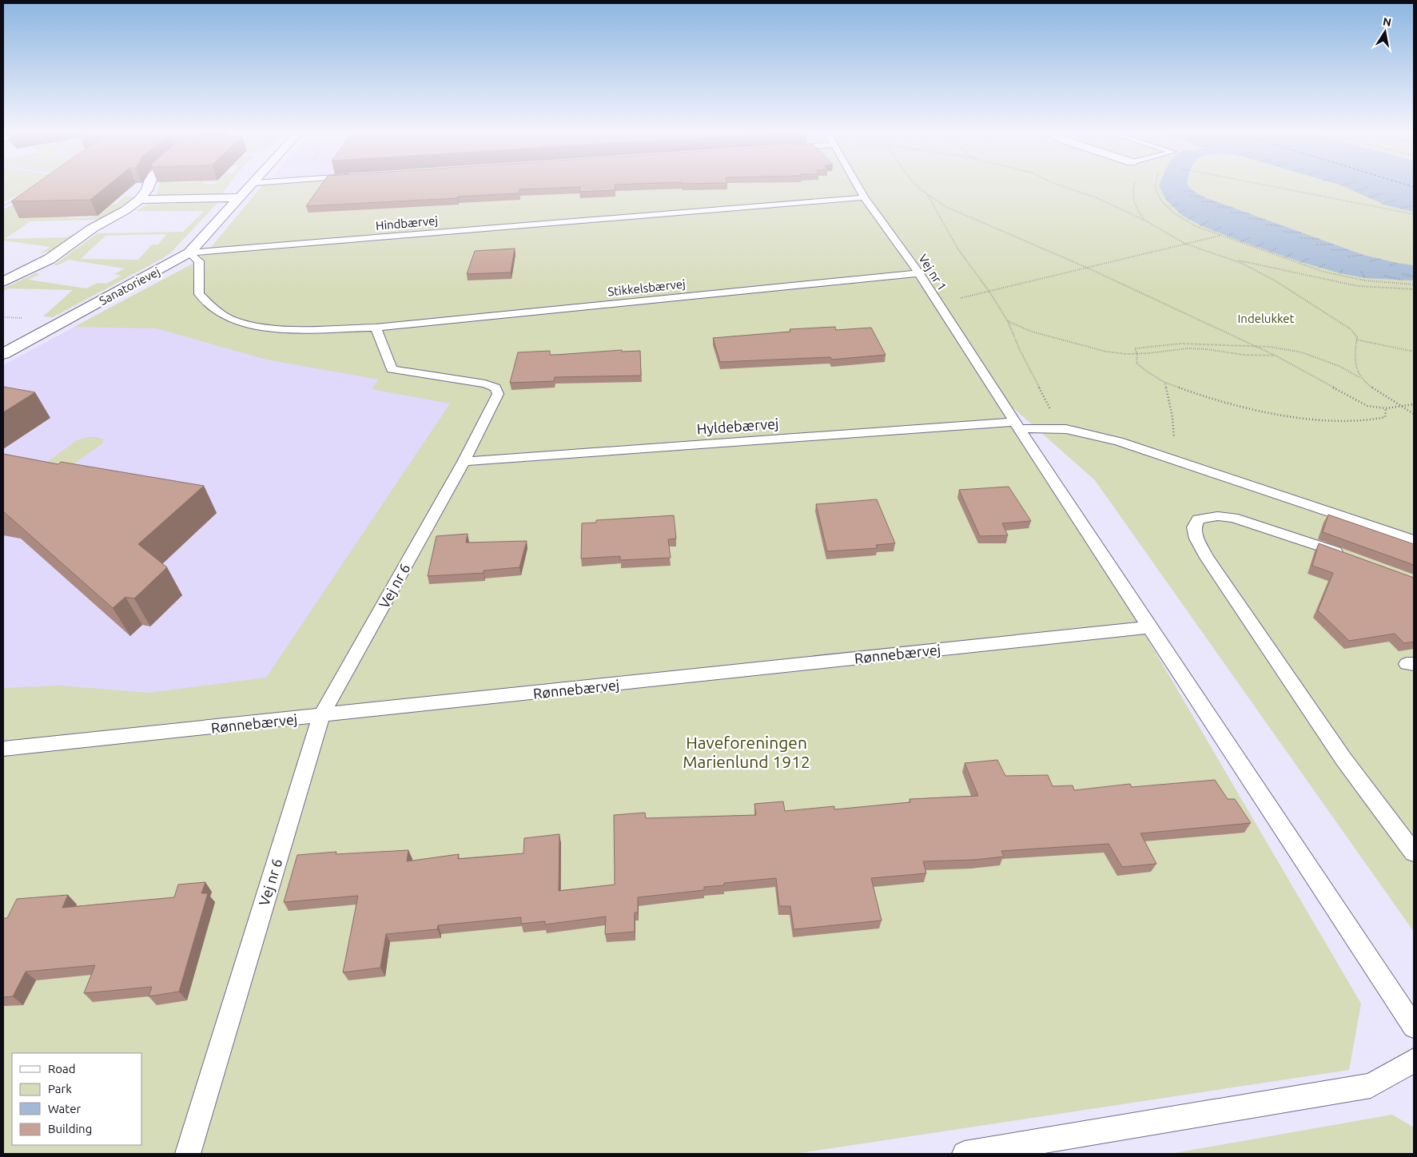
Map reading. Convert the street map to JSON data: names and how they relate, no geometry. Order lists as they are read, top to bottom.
{
  "streets": {
    "street": ["Sanatorievej"],
    "lane": [
      "Hindbærvej",
      "Vej nr 1",
      "Stikkelsbærvej",
      "Hyldebærvej",
      "Vej nr 6",
      "Rønnebærvej"
    ]
  },
  "crossings": [
    ["Hindbærvej", "Vej nr 1"],
    ["Hindbærvej", "Sanatorievej"],
    ["Vej nr 1", "Stikkelsbærvej"],
    ["Vej nr 1", "Hyldebærvej"],
    ["Vej nr 1", "Rønnebærvej"],
    ["Stikkelsbærvej", "Vej nr 6"],
    ["Hyldebærvej", "Vej nr 6"],
    ["Vej nr 6", "Rønnebærvej"]
  ],
  "parks": ["Indelukket", "Haveforeningen Marienlund 1912"],
  "legend": [
    "Road",
    "Park",
    "Water",
    "Building"
  ],
  "north": "top"
}
